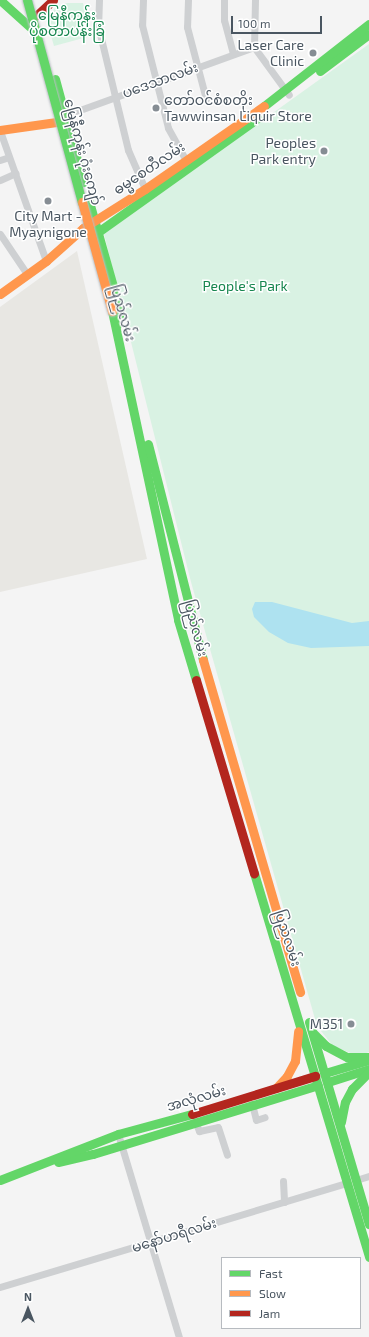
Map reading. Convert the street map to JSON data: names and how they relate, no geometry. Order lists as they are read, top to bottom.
{
  "streets": {
    "main road": [
      "မြေနီကုန်း ဂုံးကျော်",
      "ဓမ္မစေတီလမ်း",
      "ပြည်လမ်း",
      "အလုံလမ်း"
    ],
    "street": ["ပဒေသာလမ်း", "မနော်ဟရီလမ်း"]
  },
  "crossings": [
    ["ပဒေသာလမ်း", "ပြည်လမ်း"],
    ["မြေနီကုန်း ဂုံးကျော်", "ပြည်လမ်း"],
    ["ဓမ္မစေတီလမ်း", "ပြည်လမ်း"],
    ["ပြည်လမ်း", "အလုံလမ်း"],
    ["ပြည်လမ်း", "မနော်ဟရီလမ်း"]
  ],
  "parks": ["မြေနီကုန်း ပိုစတာပန်းခြံ", "People's Park"],
  "places": [
    "Laser Care Clinic",
    "တော်ဝင်စံစတိုး Tawwinsan Liquir Store",
    "Peoples Park entry",
    "City Mart - Myaynigone",
    "M351"
  ],
  "legend": ["Fast", "Slow", "Jam"],
  "scale_bar": "100 m",
  "north": "top"
}
